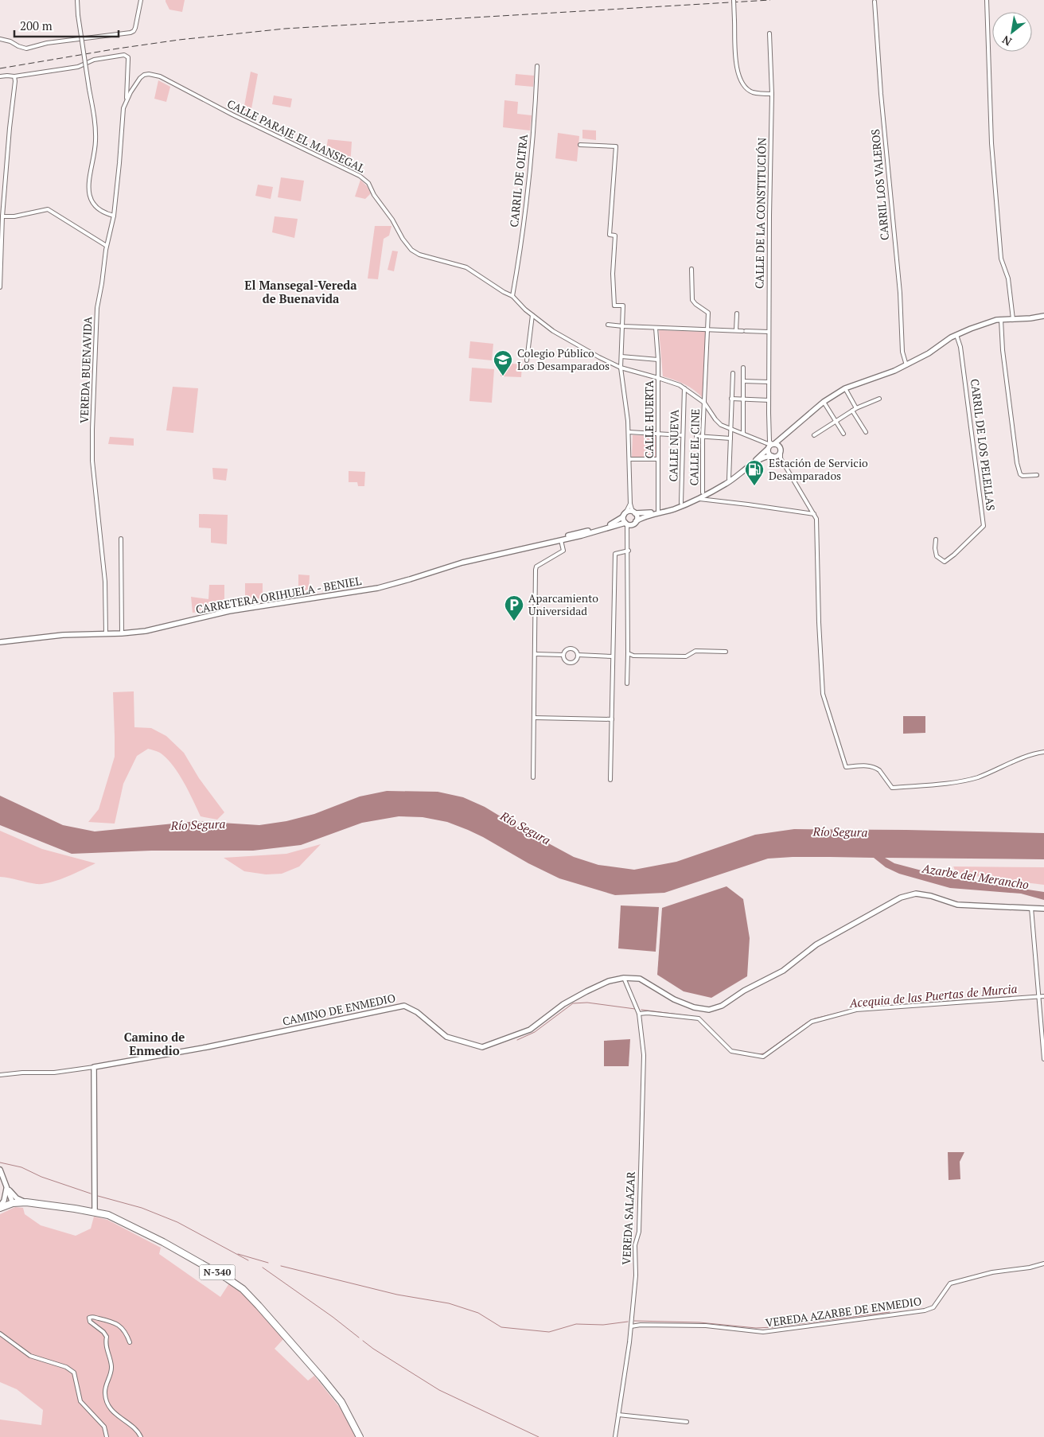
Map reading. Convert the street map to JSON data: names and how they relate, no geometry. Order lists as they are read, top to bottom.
{
  "streets": {
    "highway": ["N-340"],
    "main road": ["CARRETERA ORIHUELA - BENIEL", "CAMINO DE ENMEDIO"],
    "street": [
      "CALLE PARAJE EL MANSEGAL",
      "CARRIL DE OLTRA",
      "CARRIL LOS VALEROS",
      "CALLE DE LA CONSTITUCIÓN",
      "VEREDA BUENAVIDA",
      "CALLE HUERTA",
      "CARRIL DE LOS PELELLAS",
      "CALLE NUEVA",
      "CALLE EL CINE",
      "VEREDA SALAZAR",
      "VEREDA AZARBE DE ENMEDIO"
    ]
  },
  "crossings": [
    ["CALLE PARAJE EL MANSEGAL", "CARRIL DE OLTRA"],
    ["CALLE PARAJE EL MANSEGAL", "CALLE DE LA CONSTITUCIÓN"],
    ["CALLE PARAJE EL MANSEGAL", "VEREDA BUENAVIDA"],
    ["CALLE PARAJE EL MANSEGAL", "CALLE HUERTA"],
    ["CALLE PARAJE EL MANSEGAL", "CALLE NUEVA"],
    ["CALLE PARAJE EL MANSEGAL", "CALLE EL CINE"],
    ["VEREDA BUENAVIDA", "CARRETERA ORIHUELA - BENIEL"],
    ["CAMINO DE ENMEDIO", "VEREDA SALAZAR"],
    ["VEREDA SALAZAR", "VEREDA AZARBE DE ENMEDIO"]
  ],
  "districts": ["El Mansegal-Vereda de Buenavida", "Camino de Enmedio"],
  "water": ["Río Segura", "Azarbe del Merancho", "Acequia de las Puertas de Murcia"],
  "places": {
    "school or university": ["Colegio Público Los Desamparados"],
    "fuel station": ["Estación de Servicio Desamparados"],
    "parking": ["Aparcamiento Universidad"]
  },
  "scale_bar": "200 m",
  "north": "bottom left"
}
